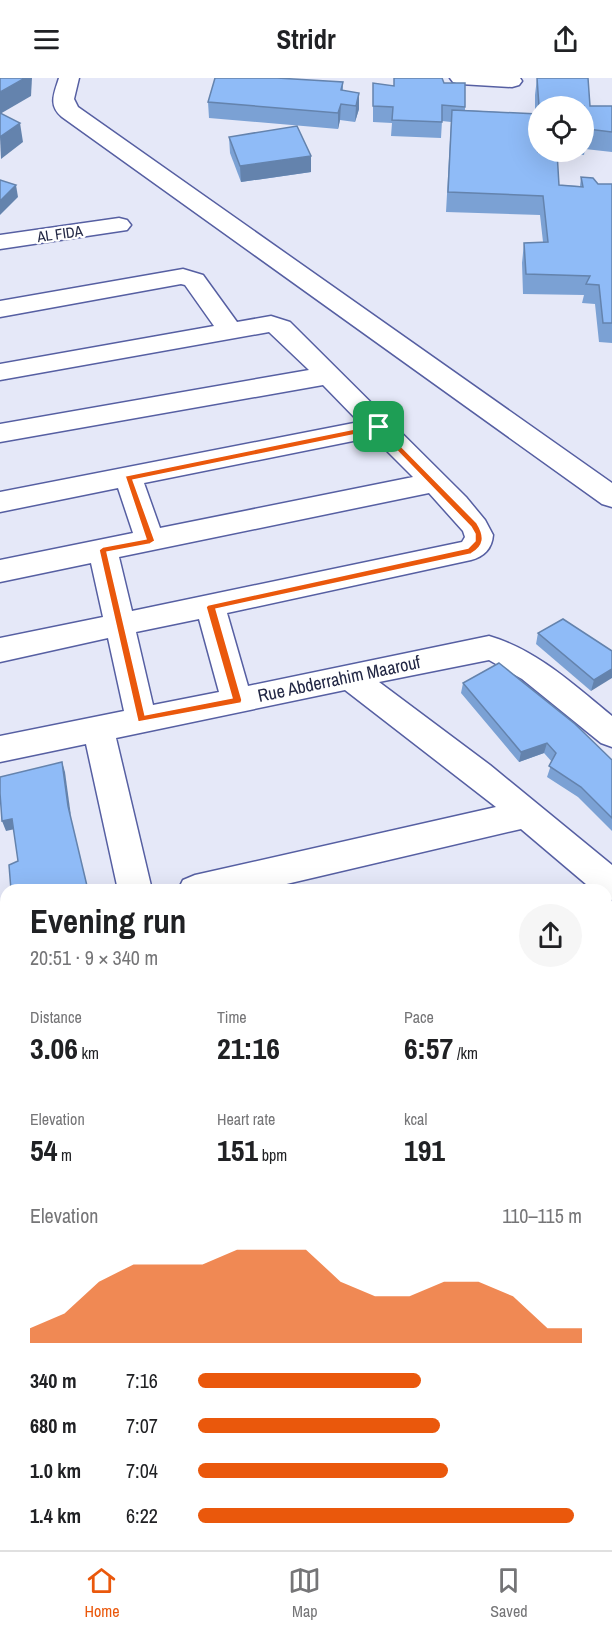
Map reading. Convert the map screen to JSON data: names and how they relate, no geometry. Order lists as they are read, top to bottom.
{
  "streets": {
    "street": ["AL FIDA", "Rue Abderrahim Maarouf"]
  },
  "page": {
    "header": "Stridr",
    "heading": ["Evening run", "20:51 · 9 × 340 m"],
    "stats": [
      ["Distance", "3.06 km"],
      ["Time", "21:16"],
      ["Pace", "6:57 /km"],
      ["Elevation", "54 m"],
      ["Heart rate", "151 bpm"],
      ["kcal", "191"]
    ],
    "chart": ["Elevation", "110–115 m"],
    "list": [
      {
        "name": "340 m",
        "note": "7:16"
      },
      {
        "name": "680 m",
        "note": "7:07"
      },
      {
        "name": "1.0 km",
        "note": "7:04"
      },
      {
        "name": "1.4 km",
        "note": "6:22"
      }
    ],
    "tabs": ["Home", "Map", "Saved"]
  }
}
